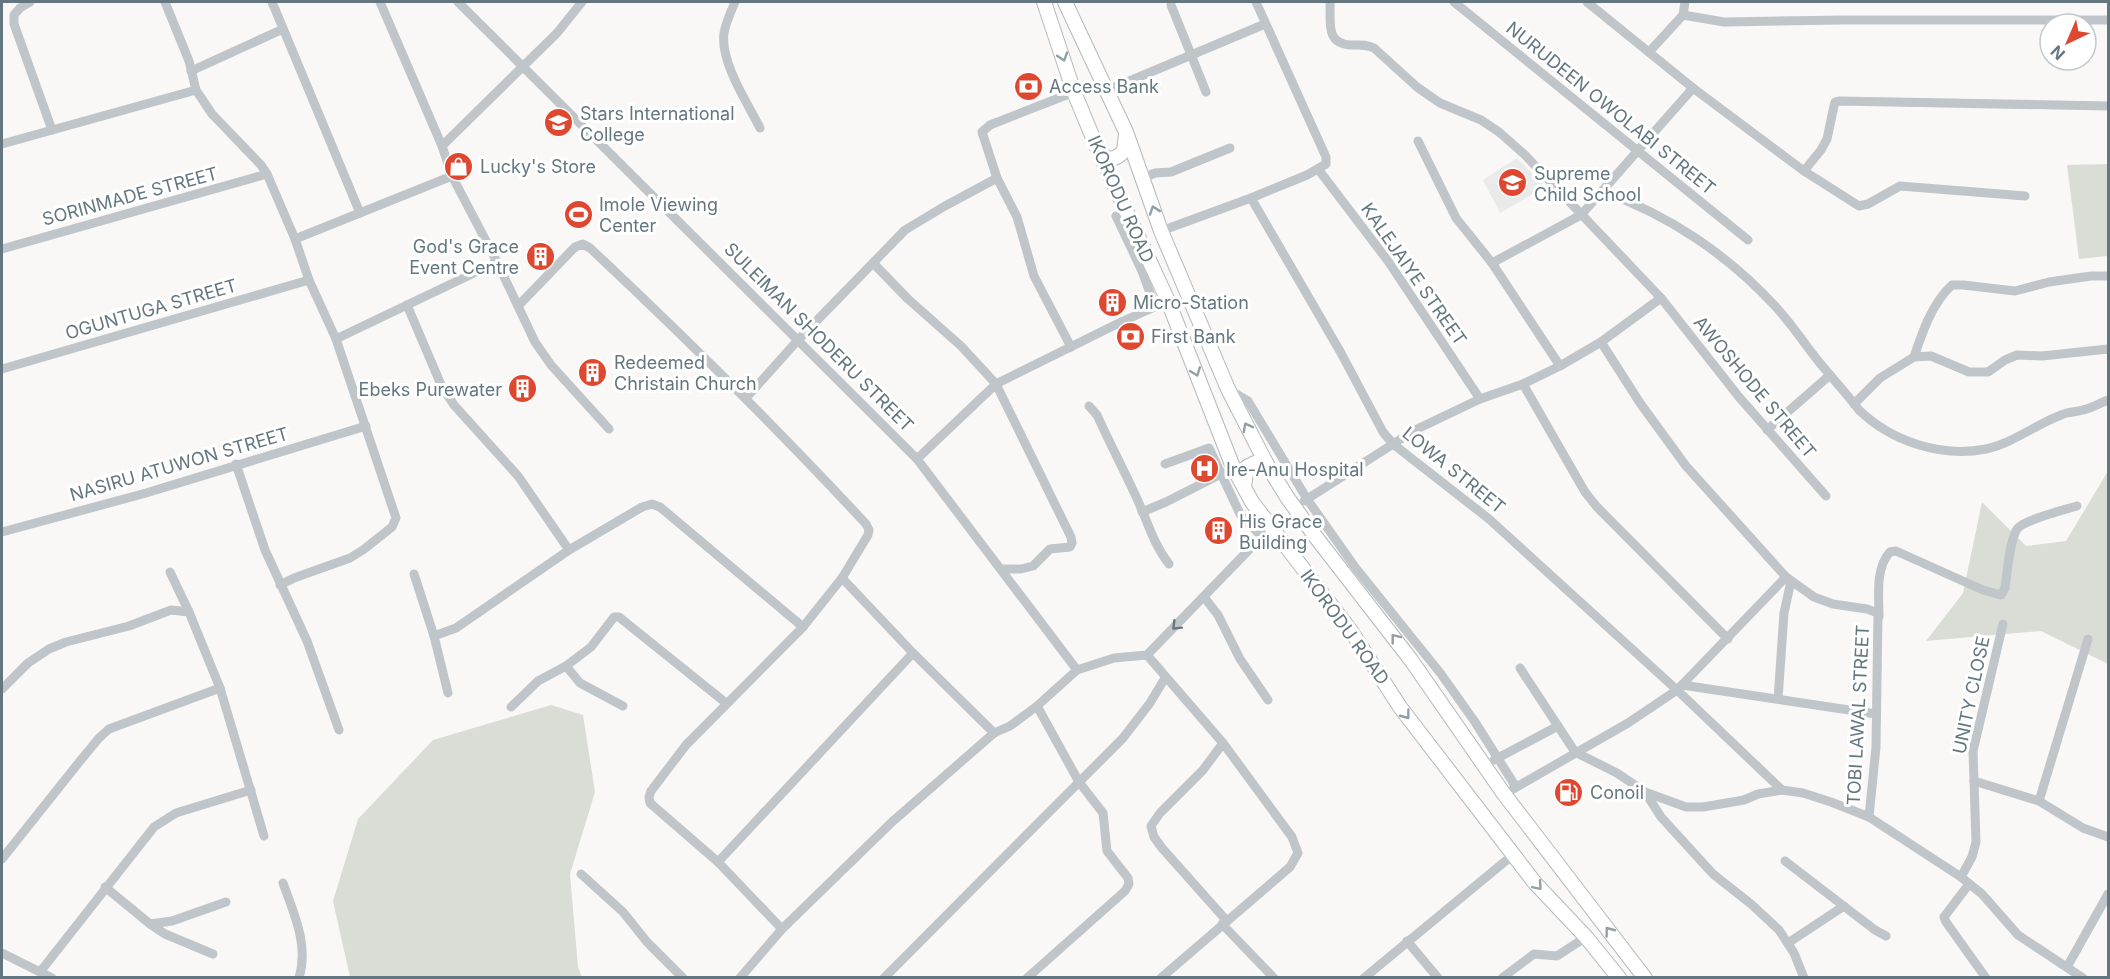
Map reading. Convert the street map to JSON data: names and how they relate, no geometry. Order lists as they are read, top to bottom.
{
  "streets": {
    "highway": ["IKORODU ROAD"],
    "street": [
      "NURUDEEN OWOLABI STREET",
      "SORINMADE STREET",
      "KALEJAIYE STREET",
      "OGUNTUGA STREET",
      "SULEIMAN SHODERU STREET",
      "AWOSHODE STREET",
      "NASIRU ATUWON STREET",
      "LOWA STREET",
      "UNITY CLOSE",
      "TOBI LAWAL STREET"
    ]
  },
  "places": {
    "bank": ["Access Bank", "First Bank"],
    "school or university": ["Stars International College", "Supreme Child School"],
    "shop": ["Lucky's Store"],
    "sports": ["Imole Viewing Center"],
    "building": [
      "God's Grace Event Centre",
      "Micro-Station",
      "Redeemed Christain Church",
      "Ebeks Purewater",
      "His Grace Building"
    ],
    "hospital": ["Ire-Anu Hospital"],
    "fuel station": ["Conoil"]
  },
  "north": "bottom left"
}
